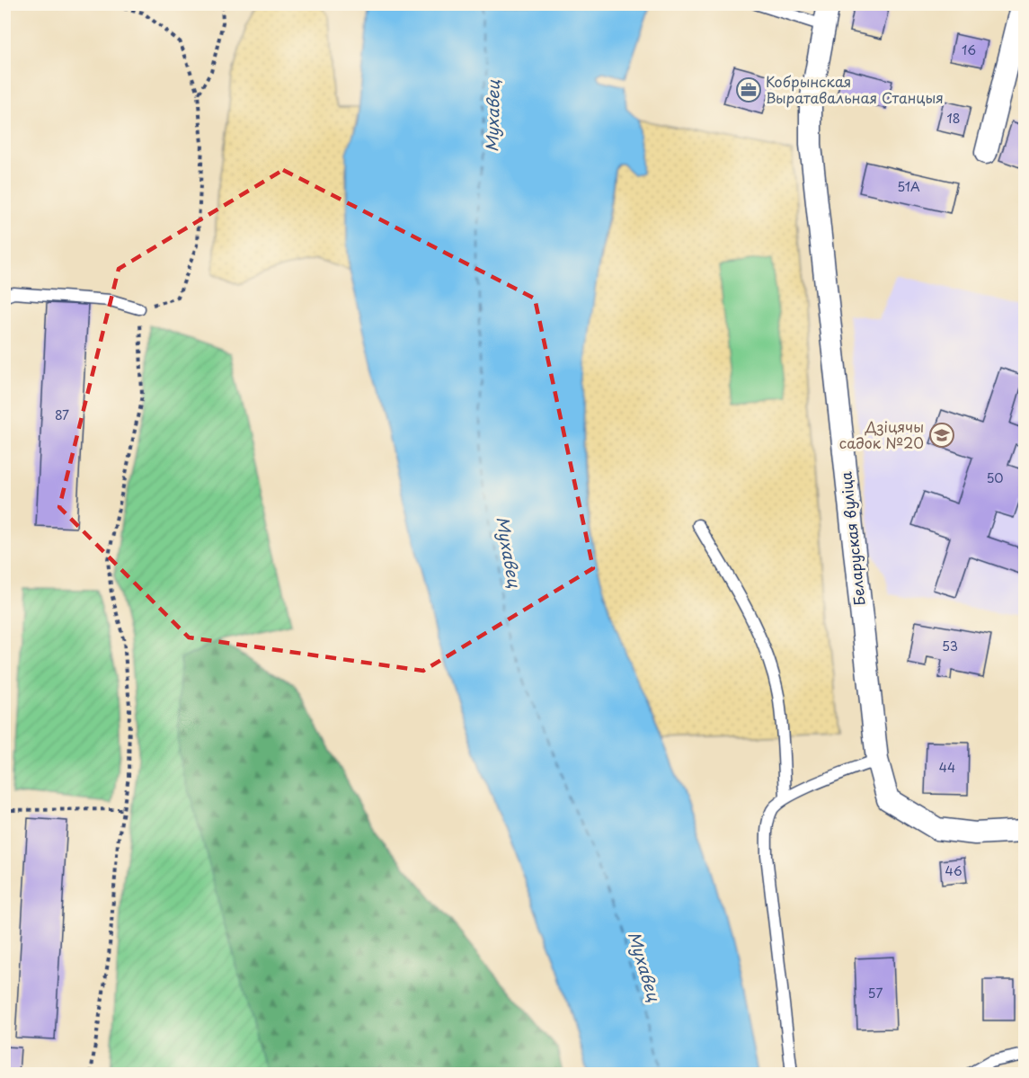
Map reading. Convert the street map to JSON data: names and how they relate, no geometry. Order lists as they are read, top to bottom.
{
  "streets": {
    "street": ["Беларуская вуліца"]
  },
  "water": ["Мухавец"],
  "places": {
    "office": ["Кобрынская Выратавальная Станцыя"],
    "school or university": ["Дзіцячы садок №20"]
  },
  "house_numbers": [
    "16",
    "18",
    "51А",
    "87",
    "50",
    "53",
    "44",
    "46",
    "57"
  ]
}
